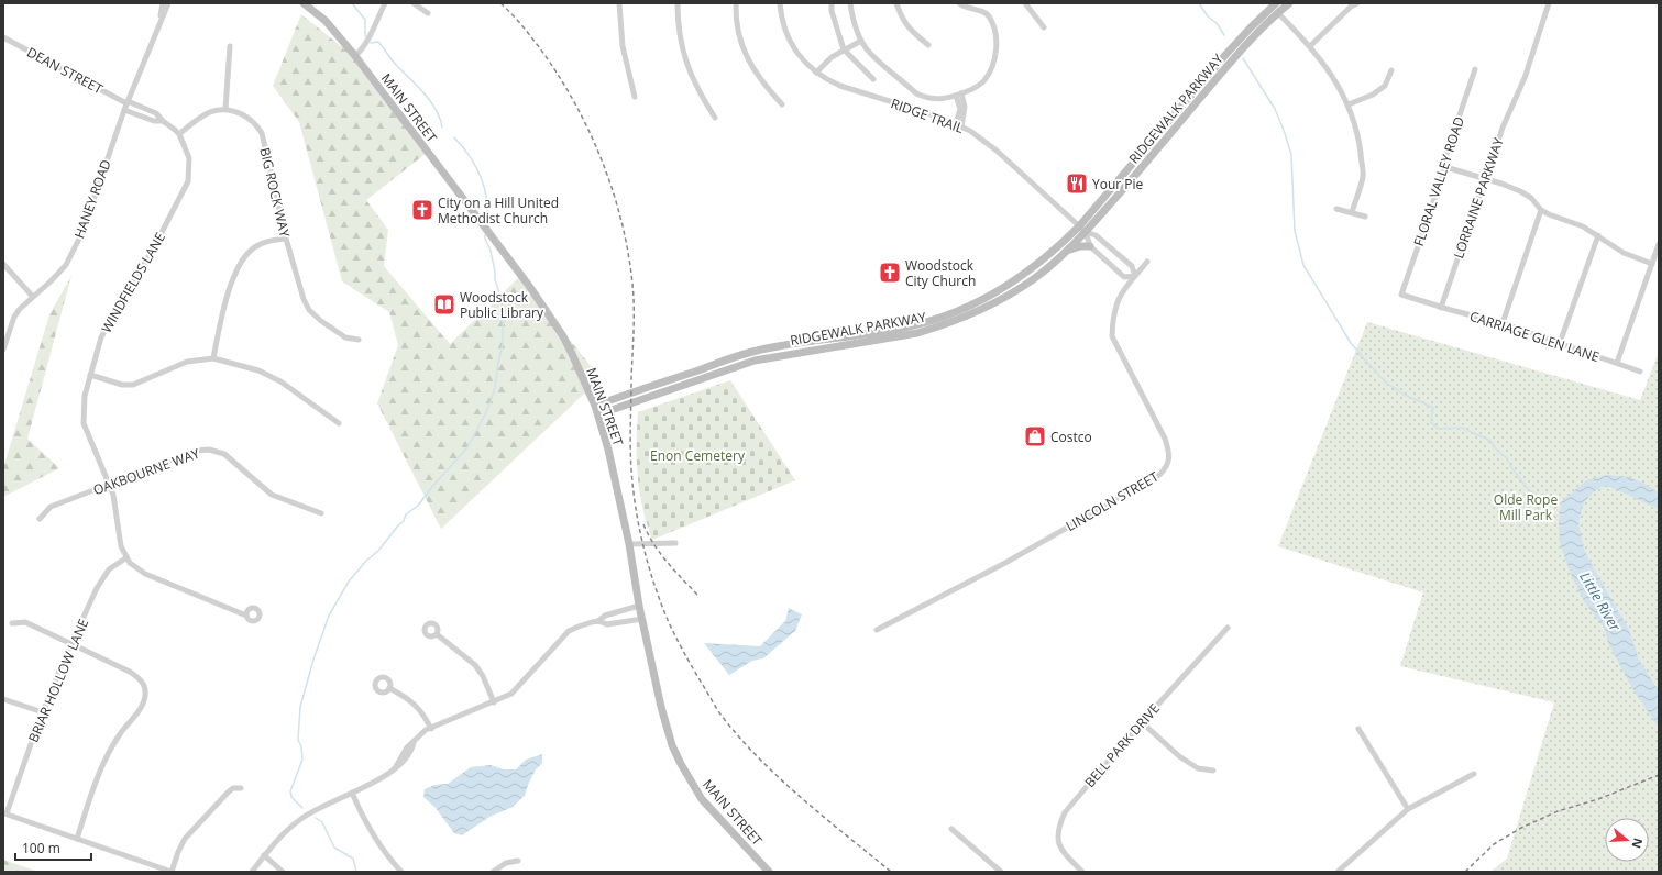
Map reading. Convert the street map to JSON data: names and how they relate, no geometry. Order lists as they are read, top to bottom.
{
  "streets": {
    "main road": ["MAIN STREET", "RIDGEWALK PARKWAY"],
    "street": [
      "DEAN STREET",
      "RIDGE TRAIL",
      "FLORAL VALLEY ROAD",
      "BIG ROCK WAY",
      "LORRAINE PARKWAY",
      "HANEY ROAD",
      "WINDFIELDS LANE",
      "CARRIAGE GLEN LANE",
      "OAKBOURNE WAY",
      "LINCOLN STREET",
      "BRIAR HOLLOW LANE",
      "BELL PARK DRIVE"
    ]
  },
  "crossings": [
    ["DEAN STREET", "HANEY ROAD"],
    ["MAIN STREET", "RIDGEWALK PARKWAY"],
    ["RIDGEWALK PARKWAY", "RIDGE TRAIL"],
    ["RIDGE TRAIL", "LINCOLN STREET"],
    ["FLORAL VALLEY ROAD", "CARRIAGE GLEN LANE"],
    ["LORRAINE PARKWAY", "CARRIAGE GLEN LANE"],
    ["WINDFIELDS LANE", "OAKBOURNE WAY"],
    ["WINDFIELDS LANE", "BRIAR HOLLOW LANE"]
  ],
  "water": ["Little River"],
  "parks": ["Enon Cemetery", "Olde Rope Mill Park"],
  "places": {
    "restaurant": ["Your Pie"],
    "church": ["City on a Hill United Methodist Church", "Woodstock City Church"],
    "library": ["Woodstock Public Library"],
    "shop": ["Costco"]
  },
  "scale_bar": "100 m",
  "north": "right"
}
